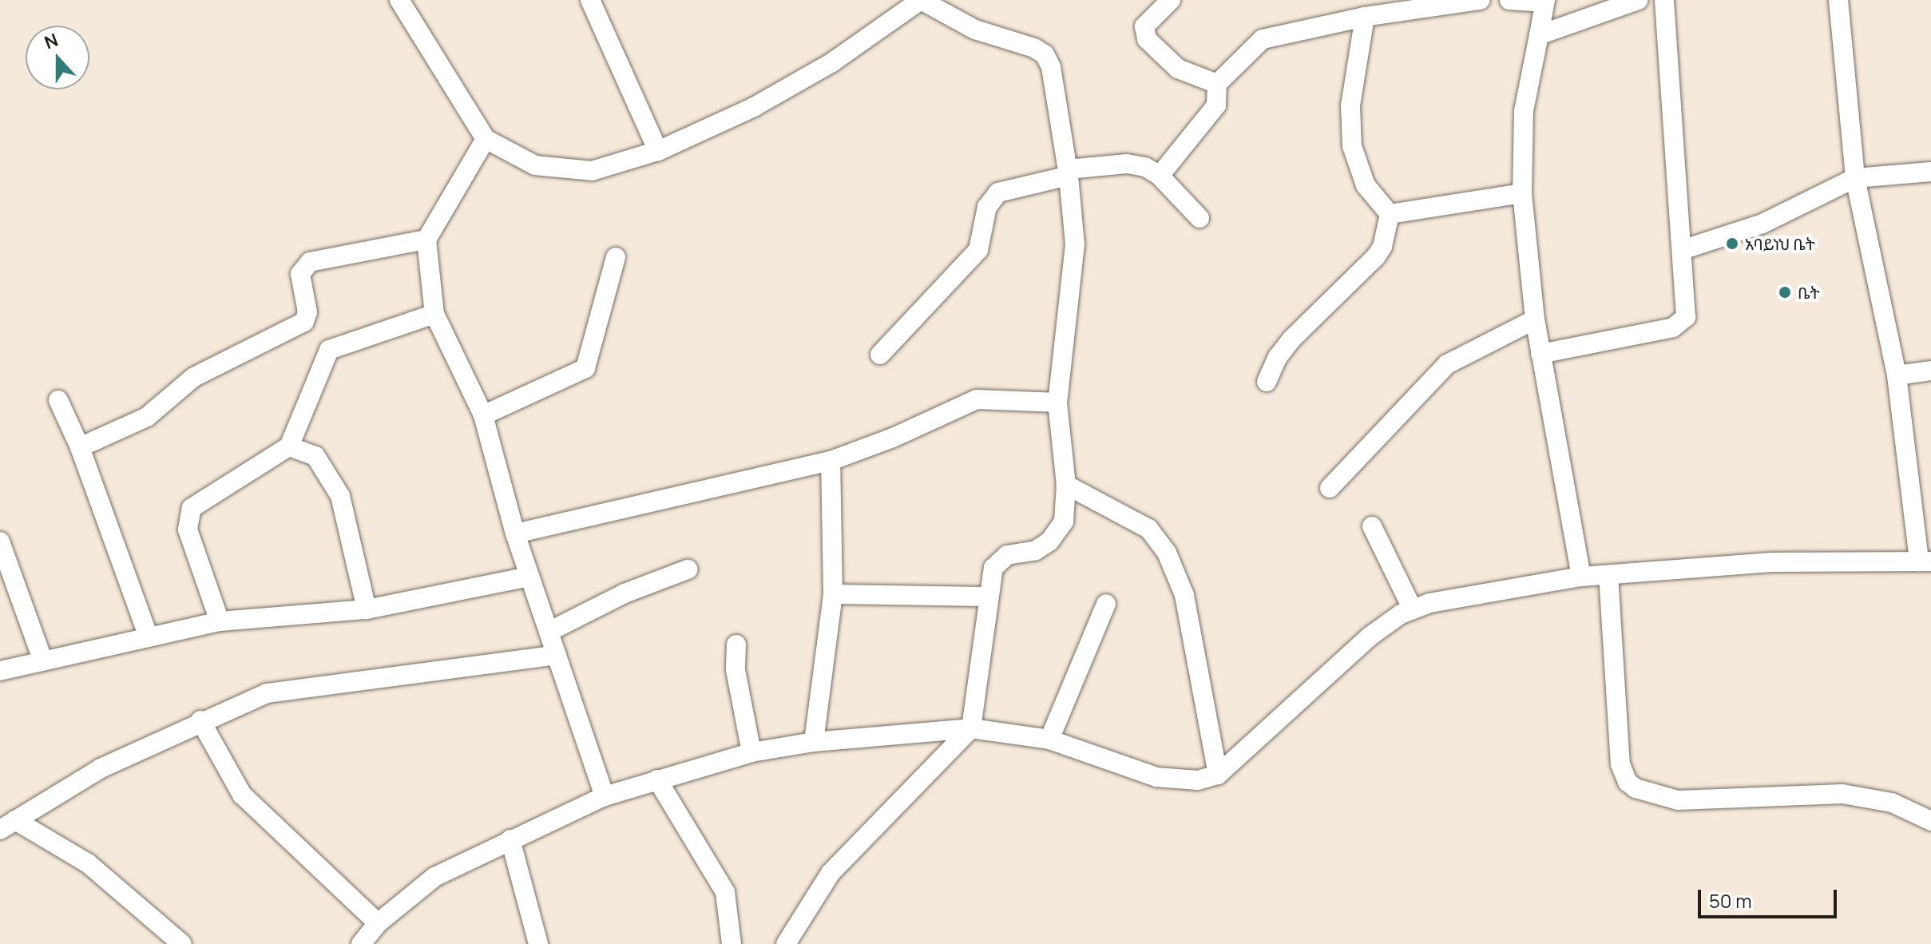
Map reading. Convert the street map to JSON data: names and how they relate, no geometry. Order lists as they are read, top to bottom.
{
  "places": ["አባይነህ ቤት", "ቤት"],
  "scale_bar": "50 m",
  "north": "top"
}
